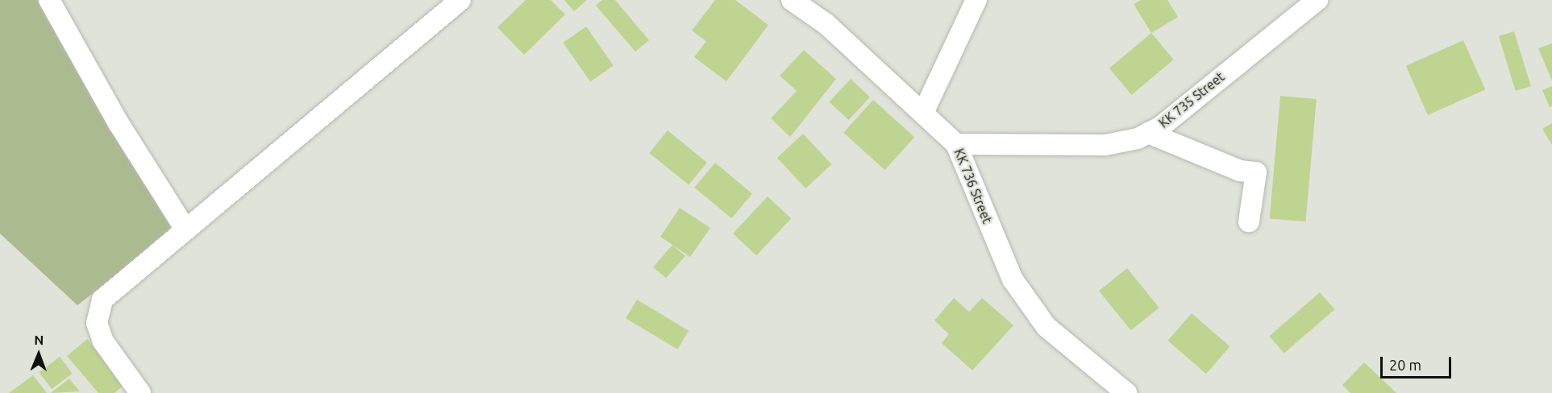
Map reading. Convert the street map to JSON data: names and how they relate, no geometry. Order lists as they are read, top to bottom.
{
  "streets": {
    "street": ["KK 735 Street", "KK 736 Street"]
  },
  "crossings": [
    ["KK 735 Street", "KK 736 Street"]
  ],
  "scale_bar": "20 m",
  "north": "top"
}
